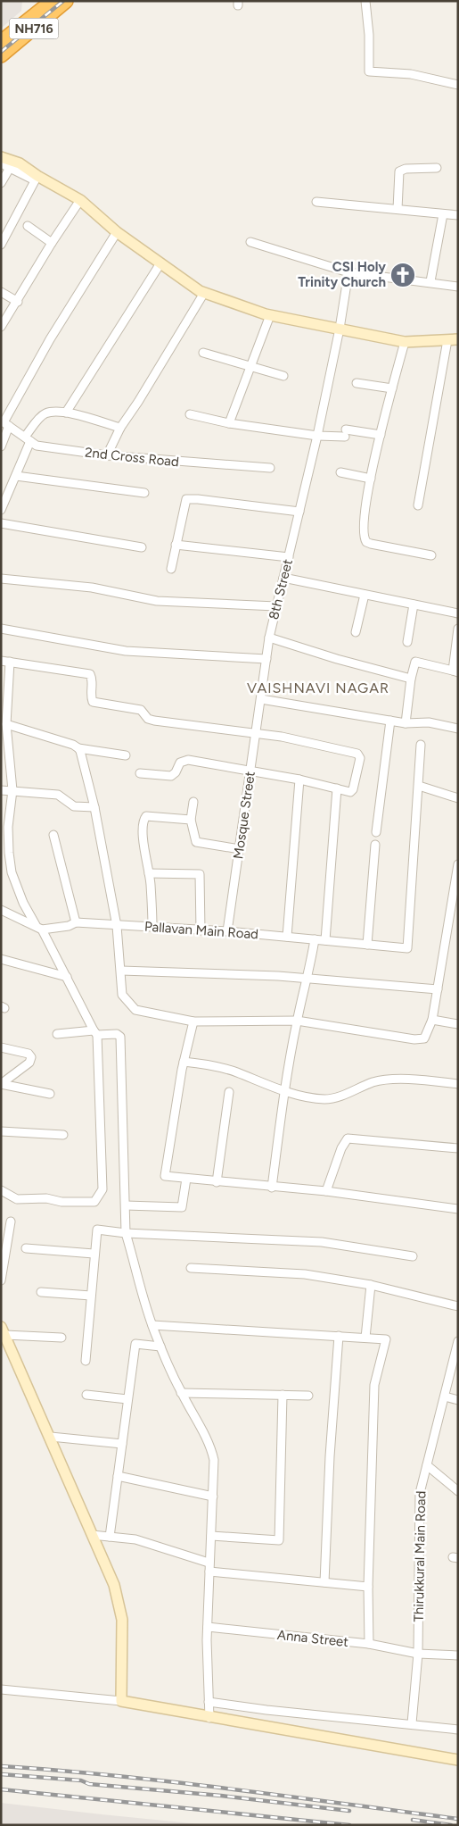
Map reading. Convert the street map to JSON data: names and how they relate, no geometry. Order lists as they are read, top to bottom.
{
  "streets": {
    "highway": ["NH716"],
    "street": [
      "2nd Cross Road",
      "8th Street",
      "Mosque Street",
      "Pallavan Main Road",
      "Thirukkural Main Road",
      "Anna Street"
    ]
  },
  "crossings": [
    ["8th Street", "Mosque Street"],
    ["Mosque Street", "Pallavan Main Road"],
    ["Thirukkural Main Road", "Anna Street"]
  ],
  "districts": ["VAISHNAVI NAGAR"],
  "places": {
    "church": ["CSI Holy Trinity Church"]
  }
}
